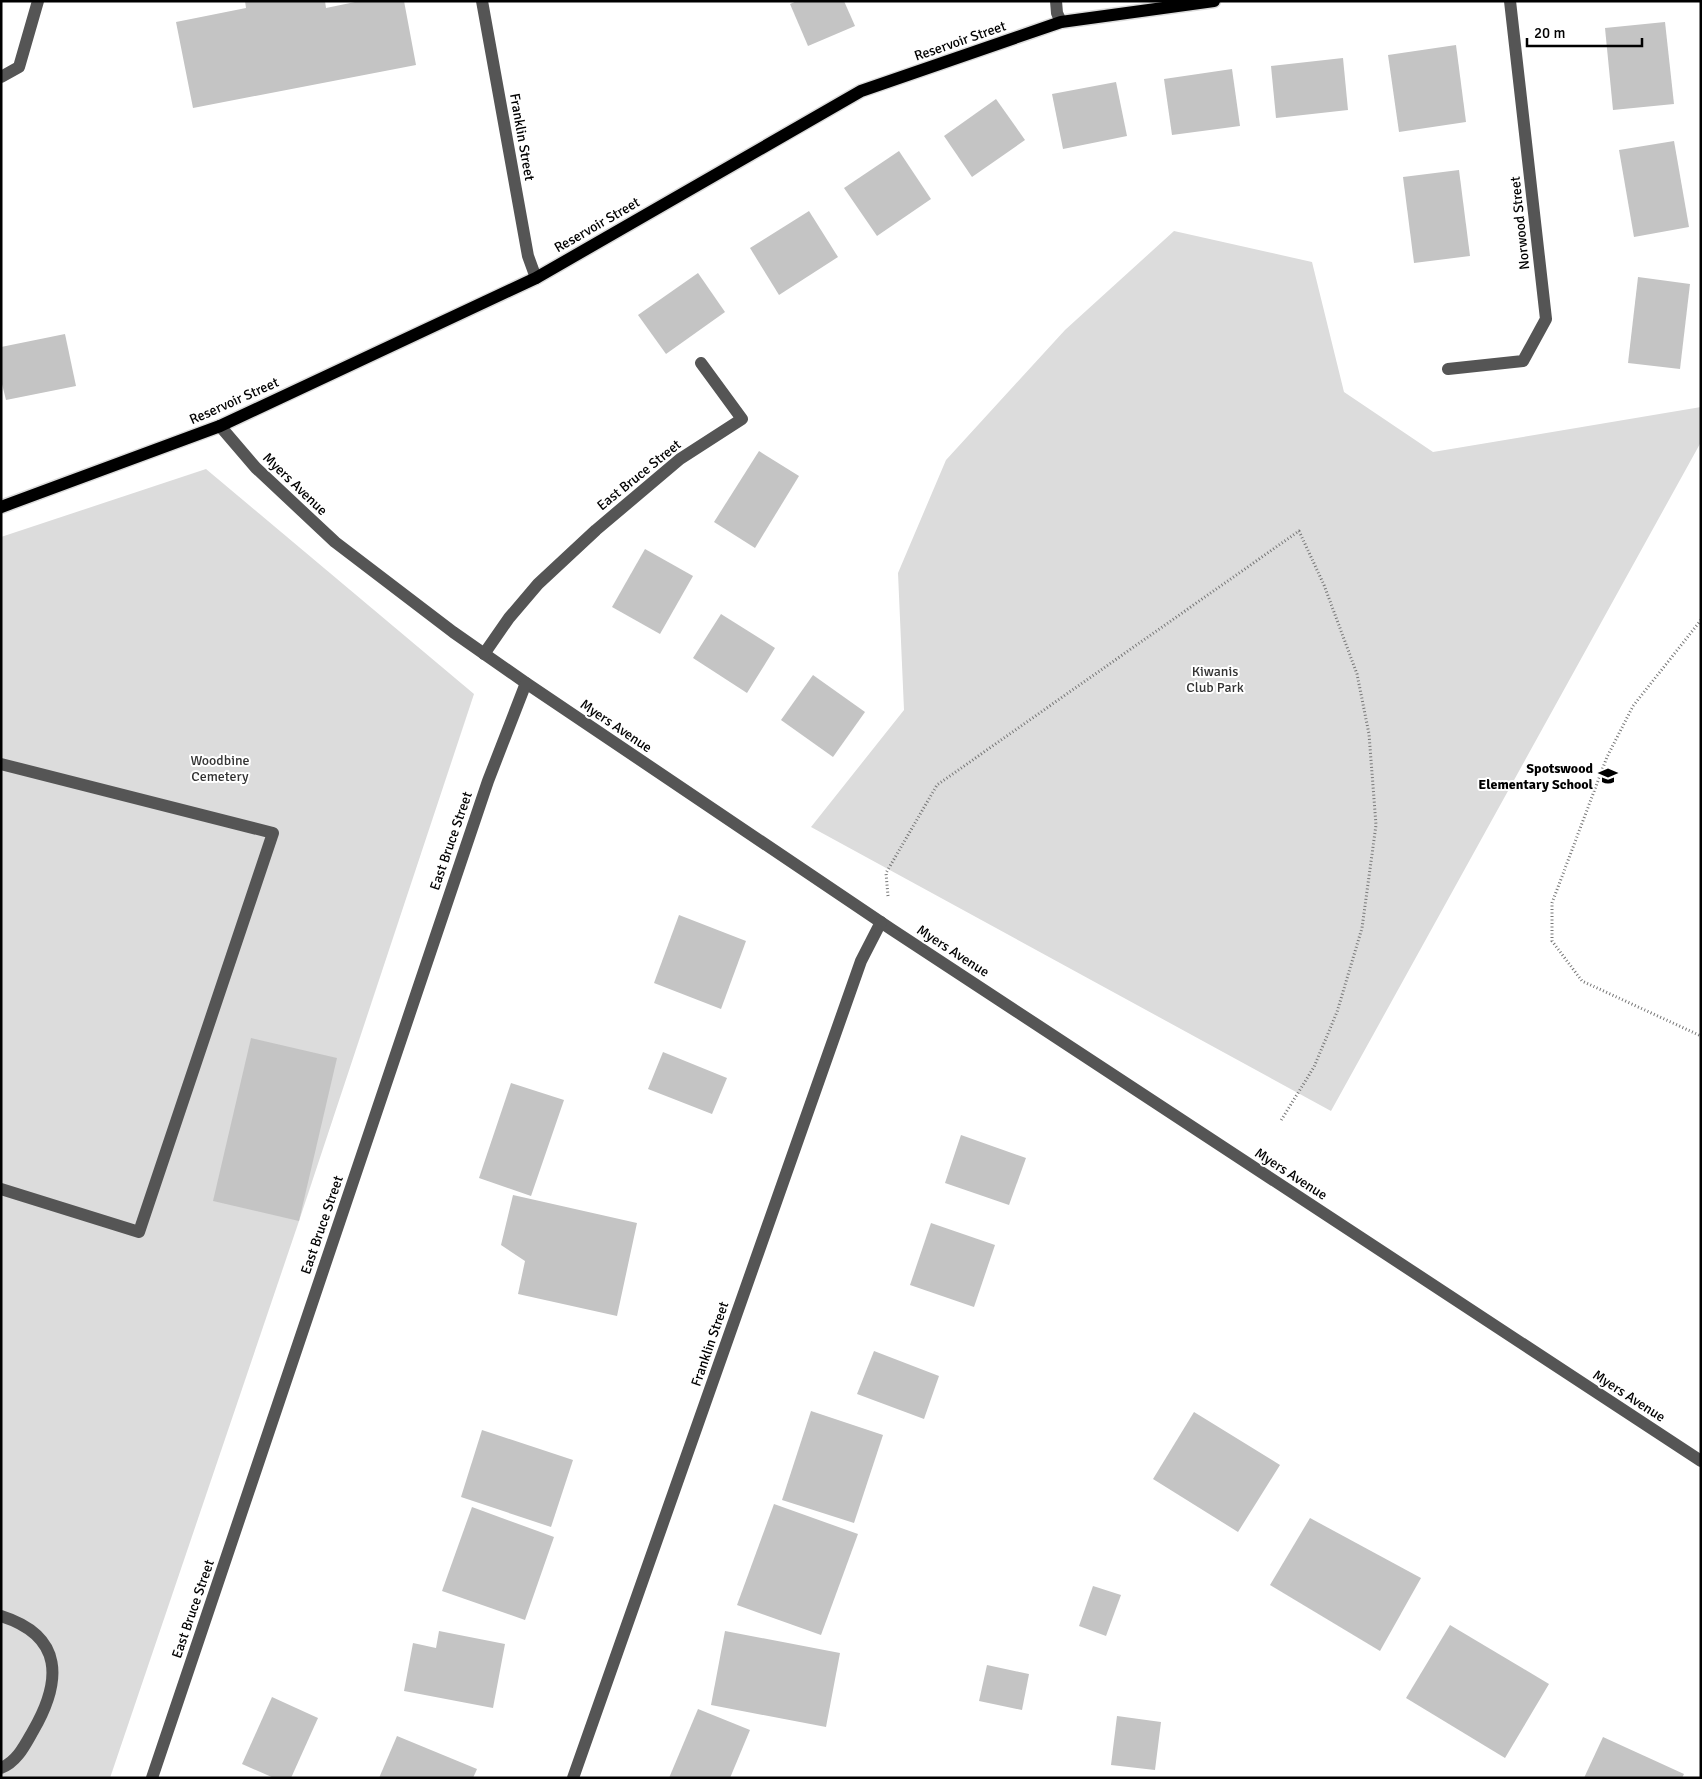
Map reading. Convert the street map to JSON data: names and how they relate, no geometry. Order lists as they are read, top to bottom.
{
  "streets": {
    "main road": ["Reservoir Street"],
    "street": [
      "Franklin Street",
      "Norwood Street",
      "East Bruce Street",
      "Myers Avenue"
    ]
  },
  "crossings": [
    ["Reservoir Street", "Franklin Street"],
    ["Reservoir Street", "Myers Avenue"],
    ["Franklin Street", "Myers Avenue"],
    ["East Bruce Street", "Myers Avenue"]
  ],
  "parks": ["Kiwanis Club Park", "Woodbine Cemetery"],
  "places": {
    "school or university": ["Spotswood Elementary School"]
  },
  "scale_bar": "20 m"
}
